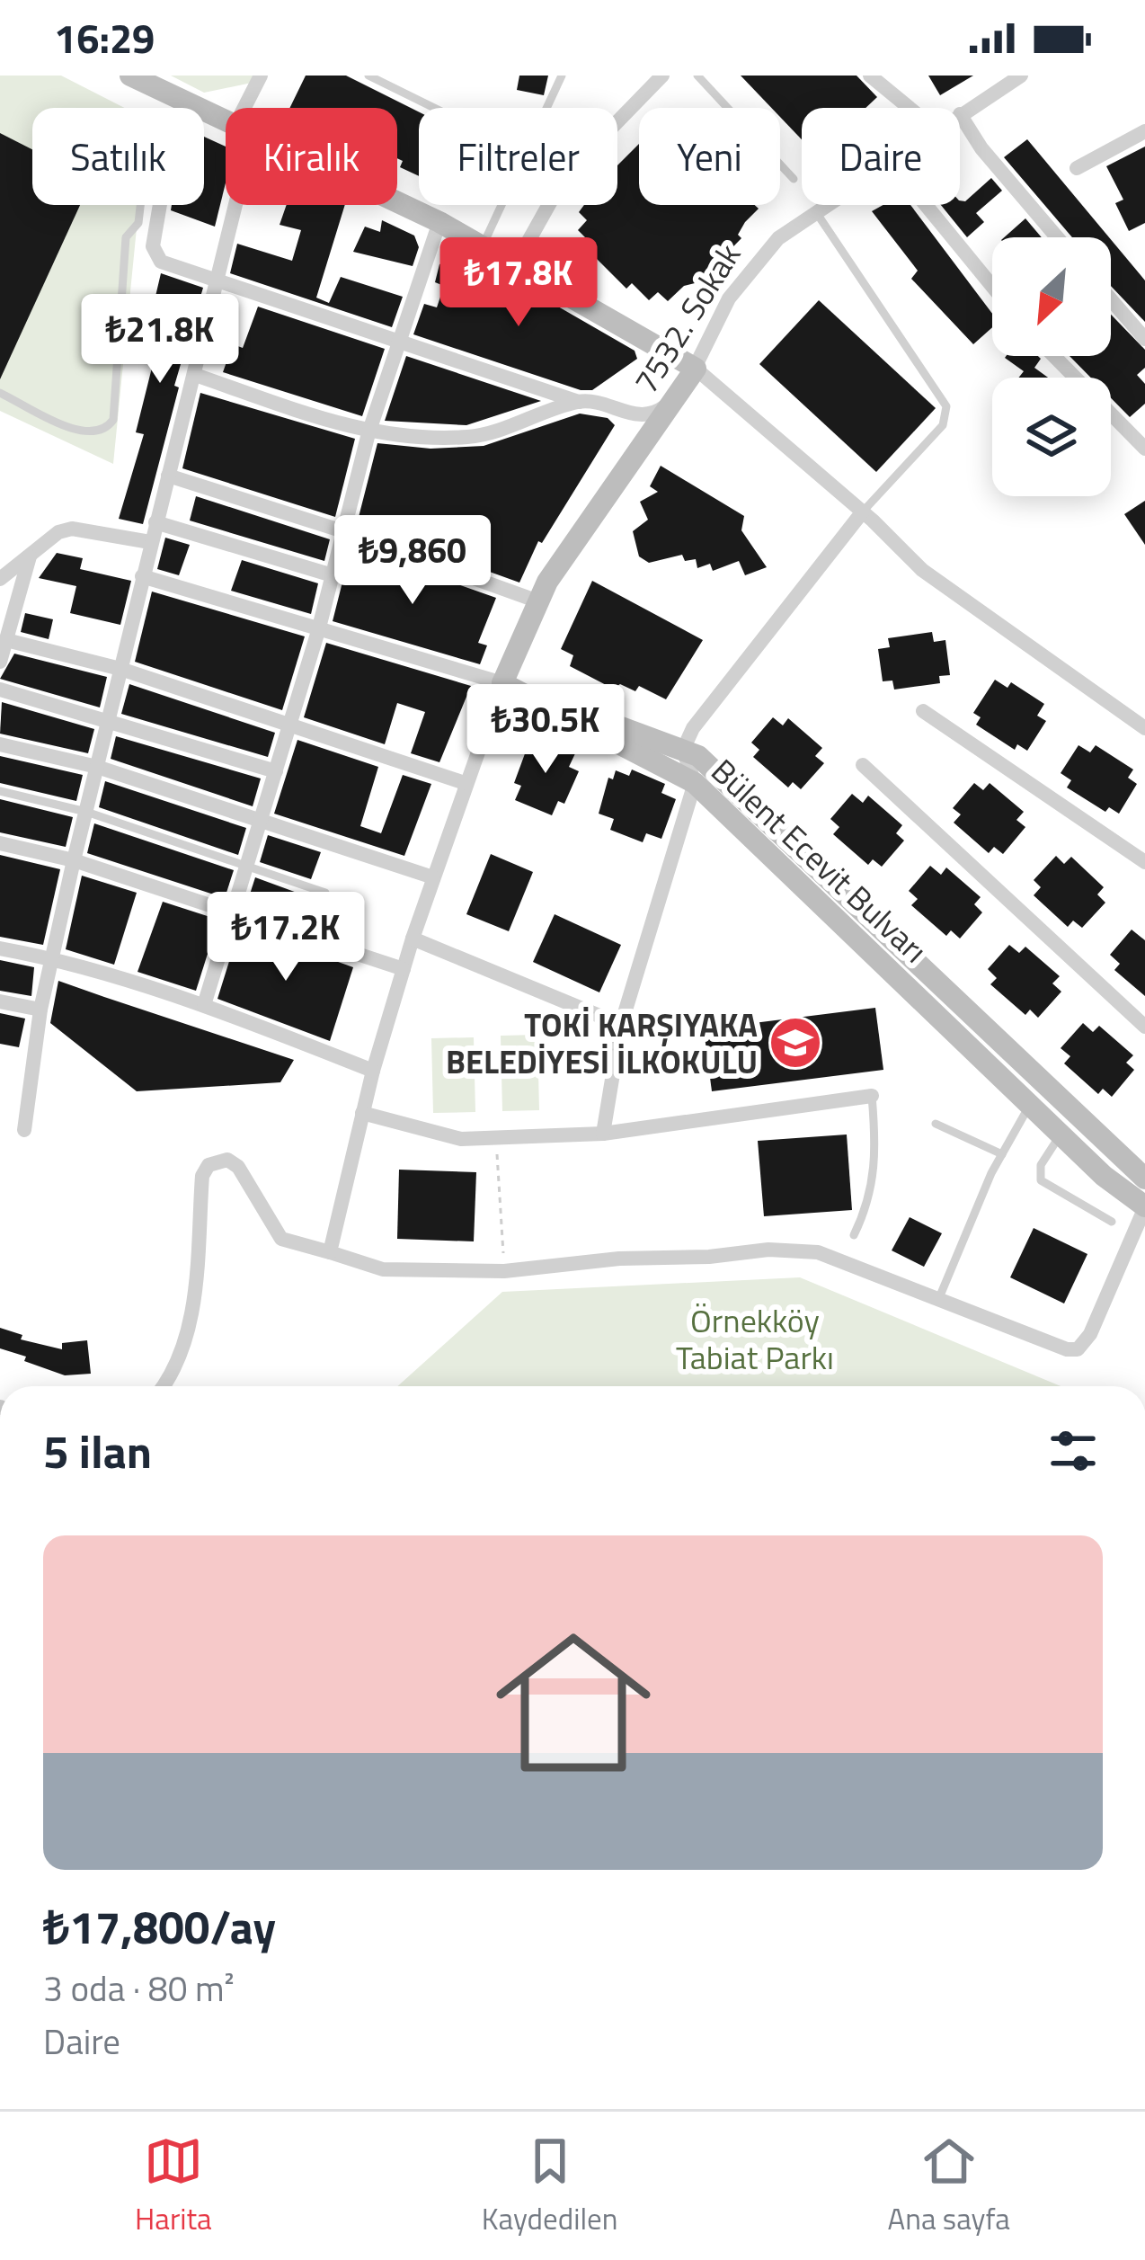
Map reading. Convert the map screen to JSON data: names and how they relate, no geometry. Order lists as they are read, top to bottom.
{
  "streets": {
    "street": ["7532. Sokak", "Bülent Ecevit Bulvarı"]
  },
  "crossings": [
    ["7532. Sokak", "Bülent Ecevit Bulvarı"]
  ],
  "parks": ["Örnekköy Tabiat Parkı"],
  "places": {
    "school or university": ["TOKİ KARŞIYAKA BELEDİYESİ İLKOKULU"]
  },
  "north": "bottom left",
  "page": {
    "status": "16:29",
    "chip": [
      "Satılık",
      "Kiralık",
      "Filtreler",
      "Yeni",
      "Daire"
    ],
    "price": [
      "₺17.8K",
      "₺21.8K",
      "₺9,860",
      "₺30.5K",
      "₺17.2K"
    ],
    "heading": "5 ilan",
    "list": [
      {
        "name": "₺17,800/ay",
        "note": "3 oda · 80 m² · Daire"
      }
    ],
    "tabs": ["Harita", "Kaydedilen", "Ana sayfa"]
  }
}
